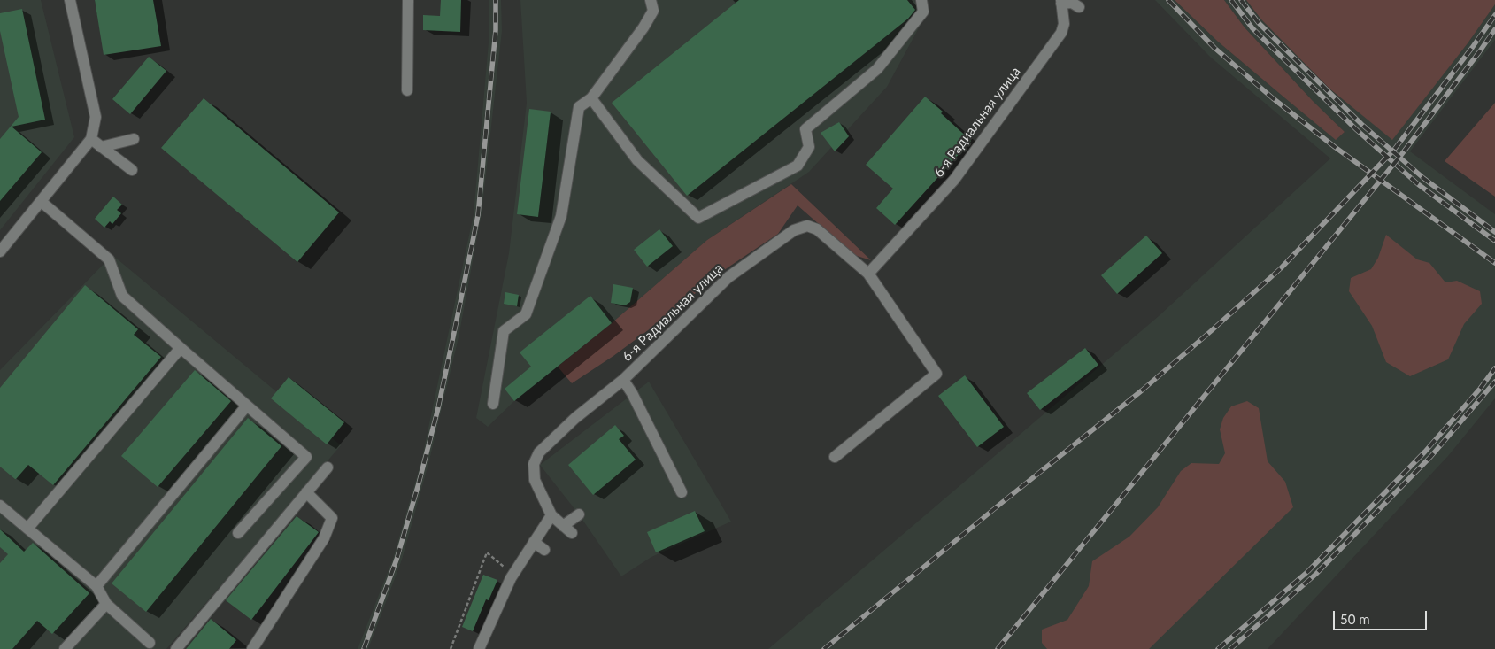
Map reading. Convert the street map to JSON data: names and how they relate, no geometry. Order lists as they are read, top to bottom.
{
  "streets": {
    "street": ["6-я Радиальная улица"]
  },
  "scale_bar": "50 m"
}
